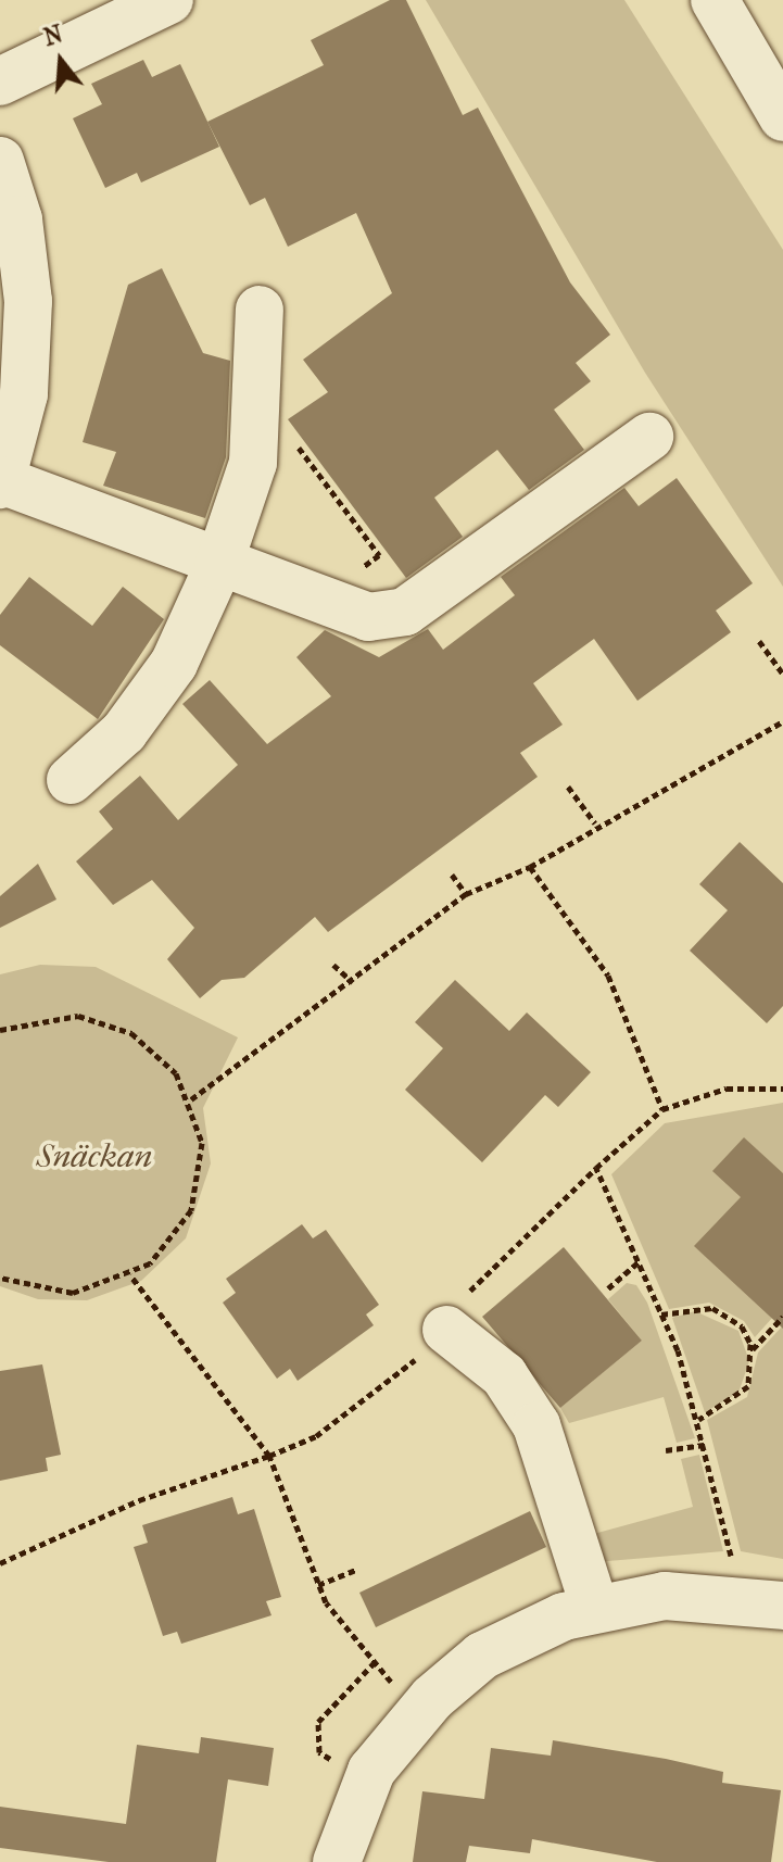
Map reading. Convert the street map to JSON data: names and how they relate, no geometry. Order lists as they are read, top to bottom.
{
  "parks": ["Snäckan"],
  "north": "top"
}
